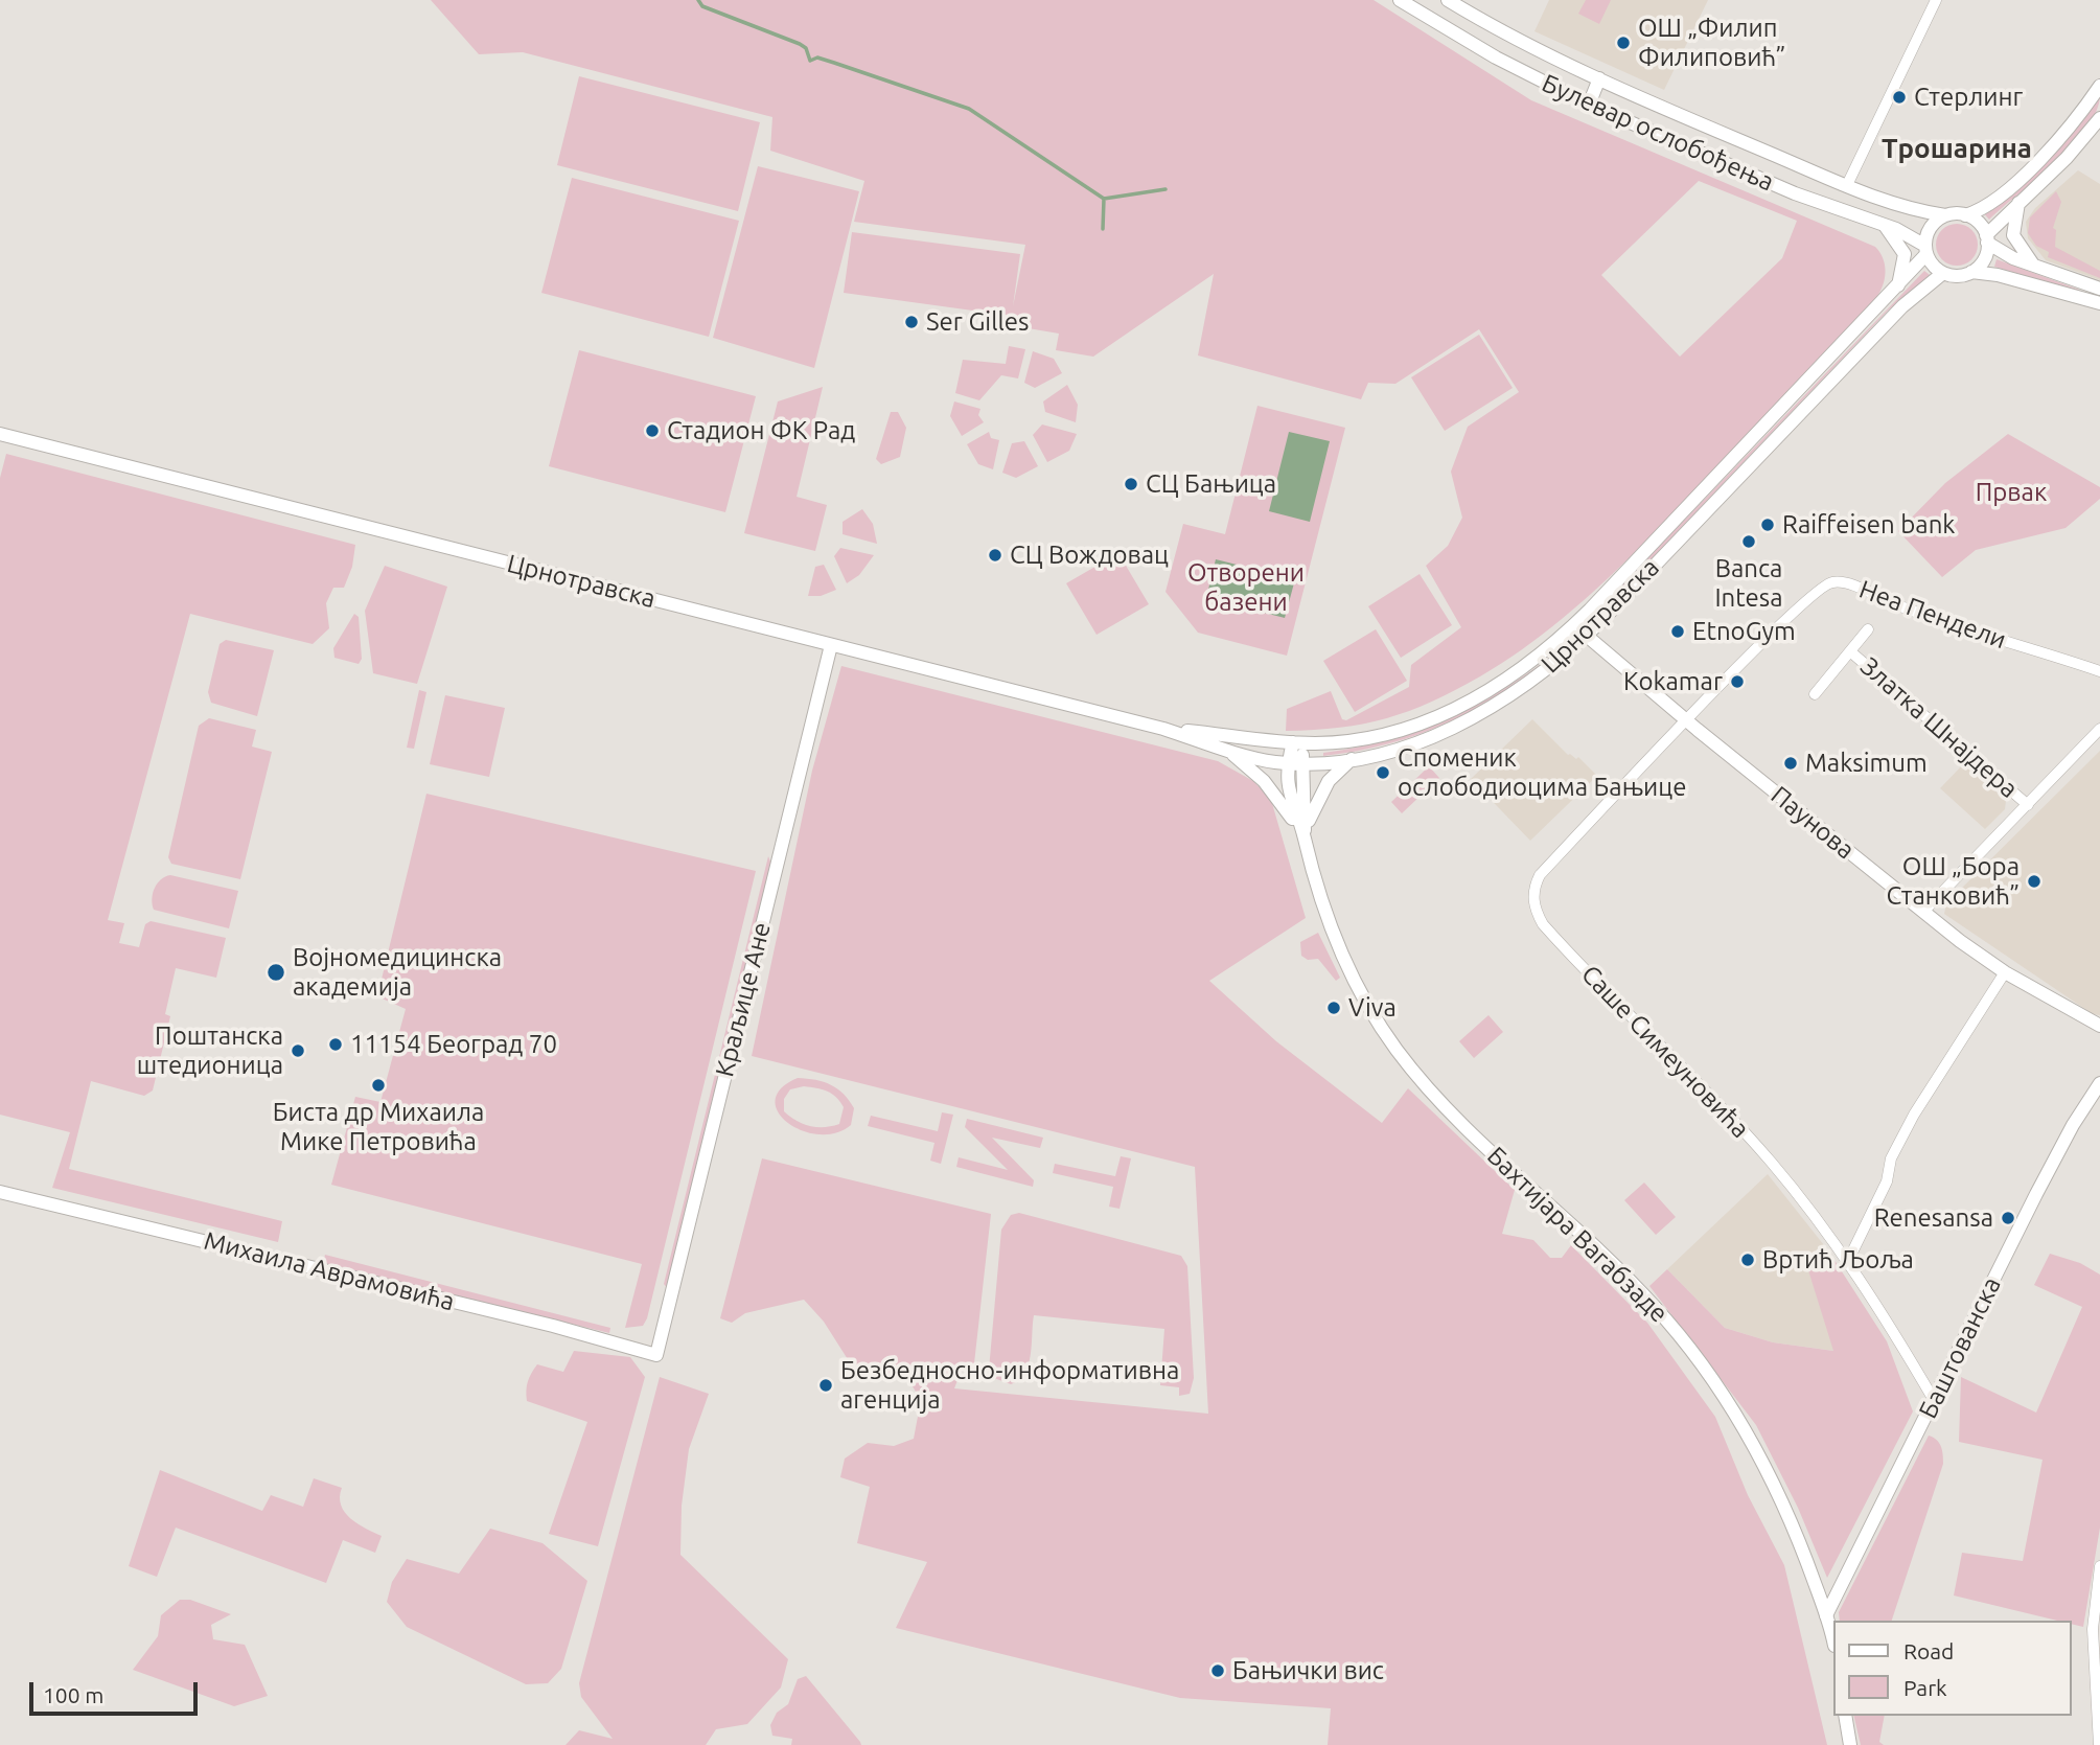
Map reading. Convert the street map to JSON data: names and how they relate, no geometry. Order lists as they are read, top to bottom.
{
  "streets": {
    "main road": [
      "Булевар ослобођења",
      "Црнотравска",
      "Паунова",
      "Краљице Ане",
      "Бахтијара Вагабзаде",
      "Михаила Аврамовића",
      "Баштованска"
    ],
    "street": ["Неа Пендели", "Златка Шнајдера", "Саше Симеуновића"]
  },
  "crossings": [
    ["Булевар ослобођења", "Црнотравска"],
    ["Црнотравска", "Паунова"],
    ["Црнотравска", "Краљице Ане"],
    ["Црнотравска", "Бахтијара Вагабзаде"],
    ["Неа Пендели", "Паунова"],
    ["Неа Пендели", "Саше Симеуновића"],
    ["Паунова", "Саше Симеуновића"],
    ["Краљице Ане", "Михаила Аврамовића"],
    ["Саше Симеуновића", "Баштованска"],
    ["Бахтијара Вагабзаде", "Баштованска"]
  ],
  "districts": ["Трошарина"],
  "parks": ["Првак", "Отворени базени"],
  "places": [
    "ОШ „Филип Филиповић”",
    "Стерлинг",
    "Ser Gilles",
    "Стадион ФК Рад",
    "СЦ Бањица",
    "Raiffeisen bank",
    "Banca Intesa",
    "СЦ Вождовац",
    "EtnoGym",
    "Kokamar",
    "Maksimum",
    "Споменик ослободиоцима Бањице",
    "ОШ „Бора Станковић”",
    "Војномедицинска академија",
    "Viva",
    "11154 Београд 70",
    "Поштанска штедионица",
    "Биста др Михаила Мике Петровића",
    "Renesansa",
    "Вртић Љоља",
    "Безбедносно-информативна агенција",
    "Бањички вис"
  ],
  "legend": ["Road", "Park"],
  "scale_bar": "100 m"
}
